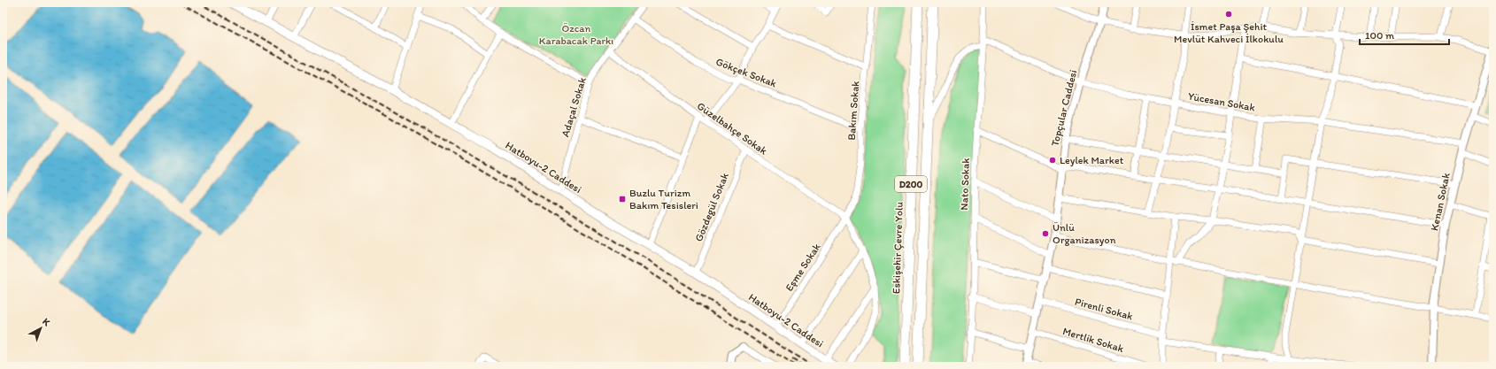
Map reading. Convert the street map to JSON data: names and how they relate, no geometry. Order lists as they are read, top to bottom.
{
  "streets": {
    "highway": ["D200", "Eskişehir Çevre Yolu"],
    "main road": ["Hatboyu-2 Caddesi"],
    "street": [
      "Gökçek Sokak",
      "Yücesan Sokak",
      "Adaçal Sokak",
      "Topçular Caddesi",
      "Bakım Sokak",
      "Güzelbahçe Sokak",
      "Nato Sokak",
      "Kenan Sokak",
      "Gözdegül Sokak",
      "Eşme Sokak",
      "Pirenli Sokak",
      "Mertlik Sokak"
    ]
  },
  "crossings": [
    ["Gökçek Sokak", "Adaçal Sokak"],
    ["Gökçek Sokak", "Bakım Sokak"],
    ["Yücesan Sokak", "Topçular Caddesi"],
    ["Yücesan Sokak", "Nato Sokak"],
    ["Yücesan Sokak", "Kenan Sokak"],
    ["Adaçal Sokak", "Güzelbahçe Sokak"],
    ["Adaçal Sokak", "Hatboyu-2 Caddesi"],
    ["Topçular Caddesi", "Pirenli Sokak"],
    ["Topçular Caddesi", "Mertlik Sokak"],
    ["Bakım Sokak", "Güzelbahçe Sokak"],
    ["Bakım Sokak", "Eşme Sokak"],
    ["Güzelbahçe Sokak", "Gözdegül Sokak"],
    ["Güzelbahçe Sokak", "Eşme Sokak"],
    ["Hatboyu-2 Caddesi", "Gözdegül Sokak"],
    ["Hatboyu-2 Caddesi", "Eşme Sokak"]
  ],
  "parks": ["Özcan Karabacak Parkı"],
  "places": {
    "other": ["İsmet Paşa Şehit Mevlüt Kahveci İlkokulu", "Leylek Market", "Ünlü Organizasyon"],
    "transit": ["Buzlu Turizm Bakım Tesisleri"]
  },
  "scale_bar": "100 m",
  "north": "top right"
}
